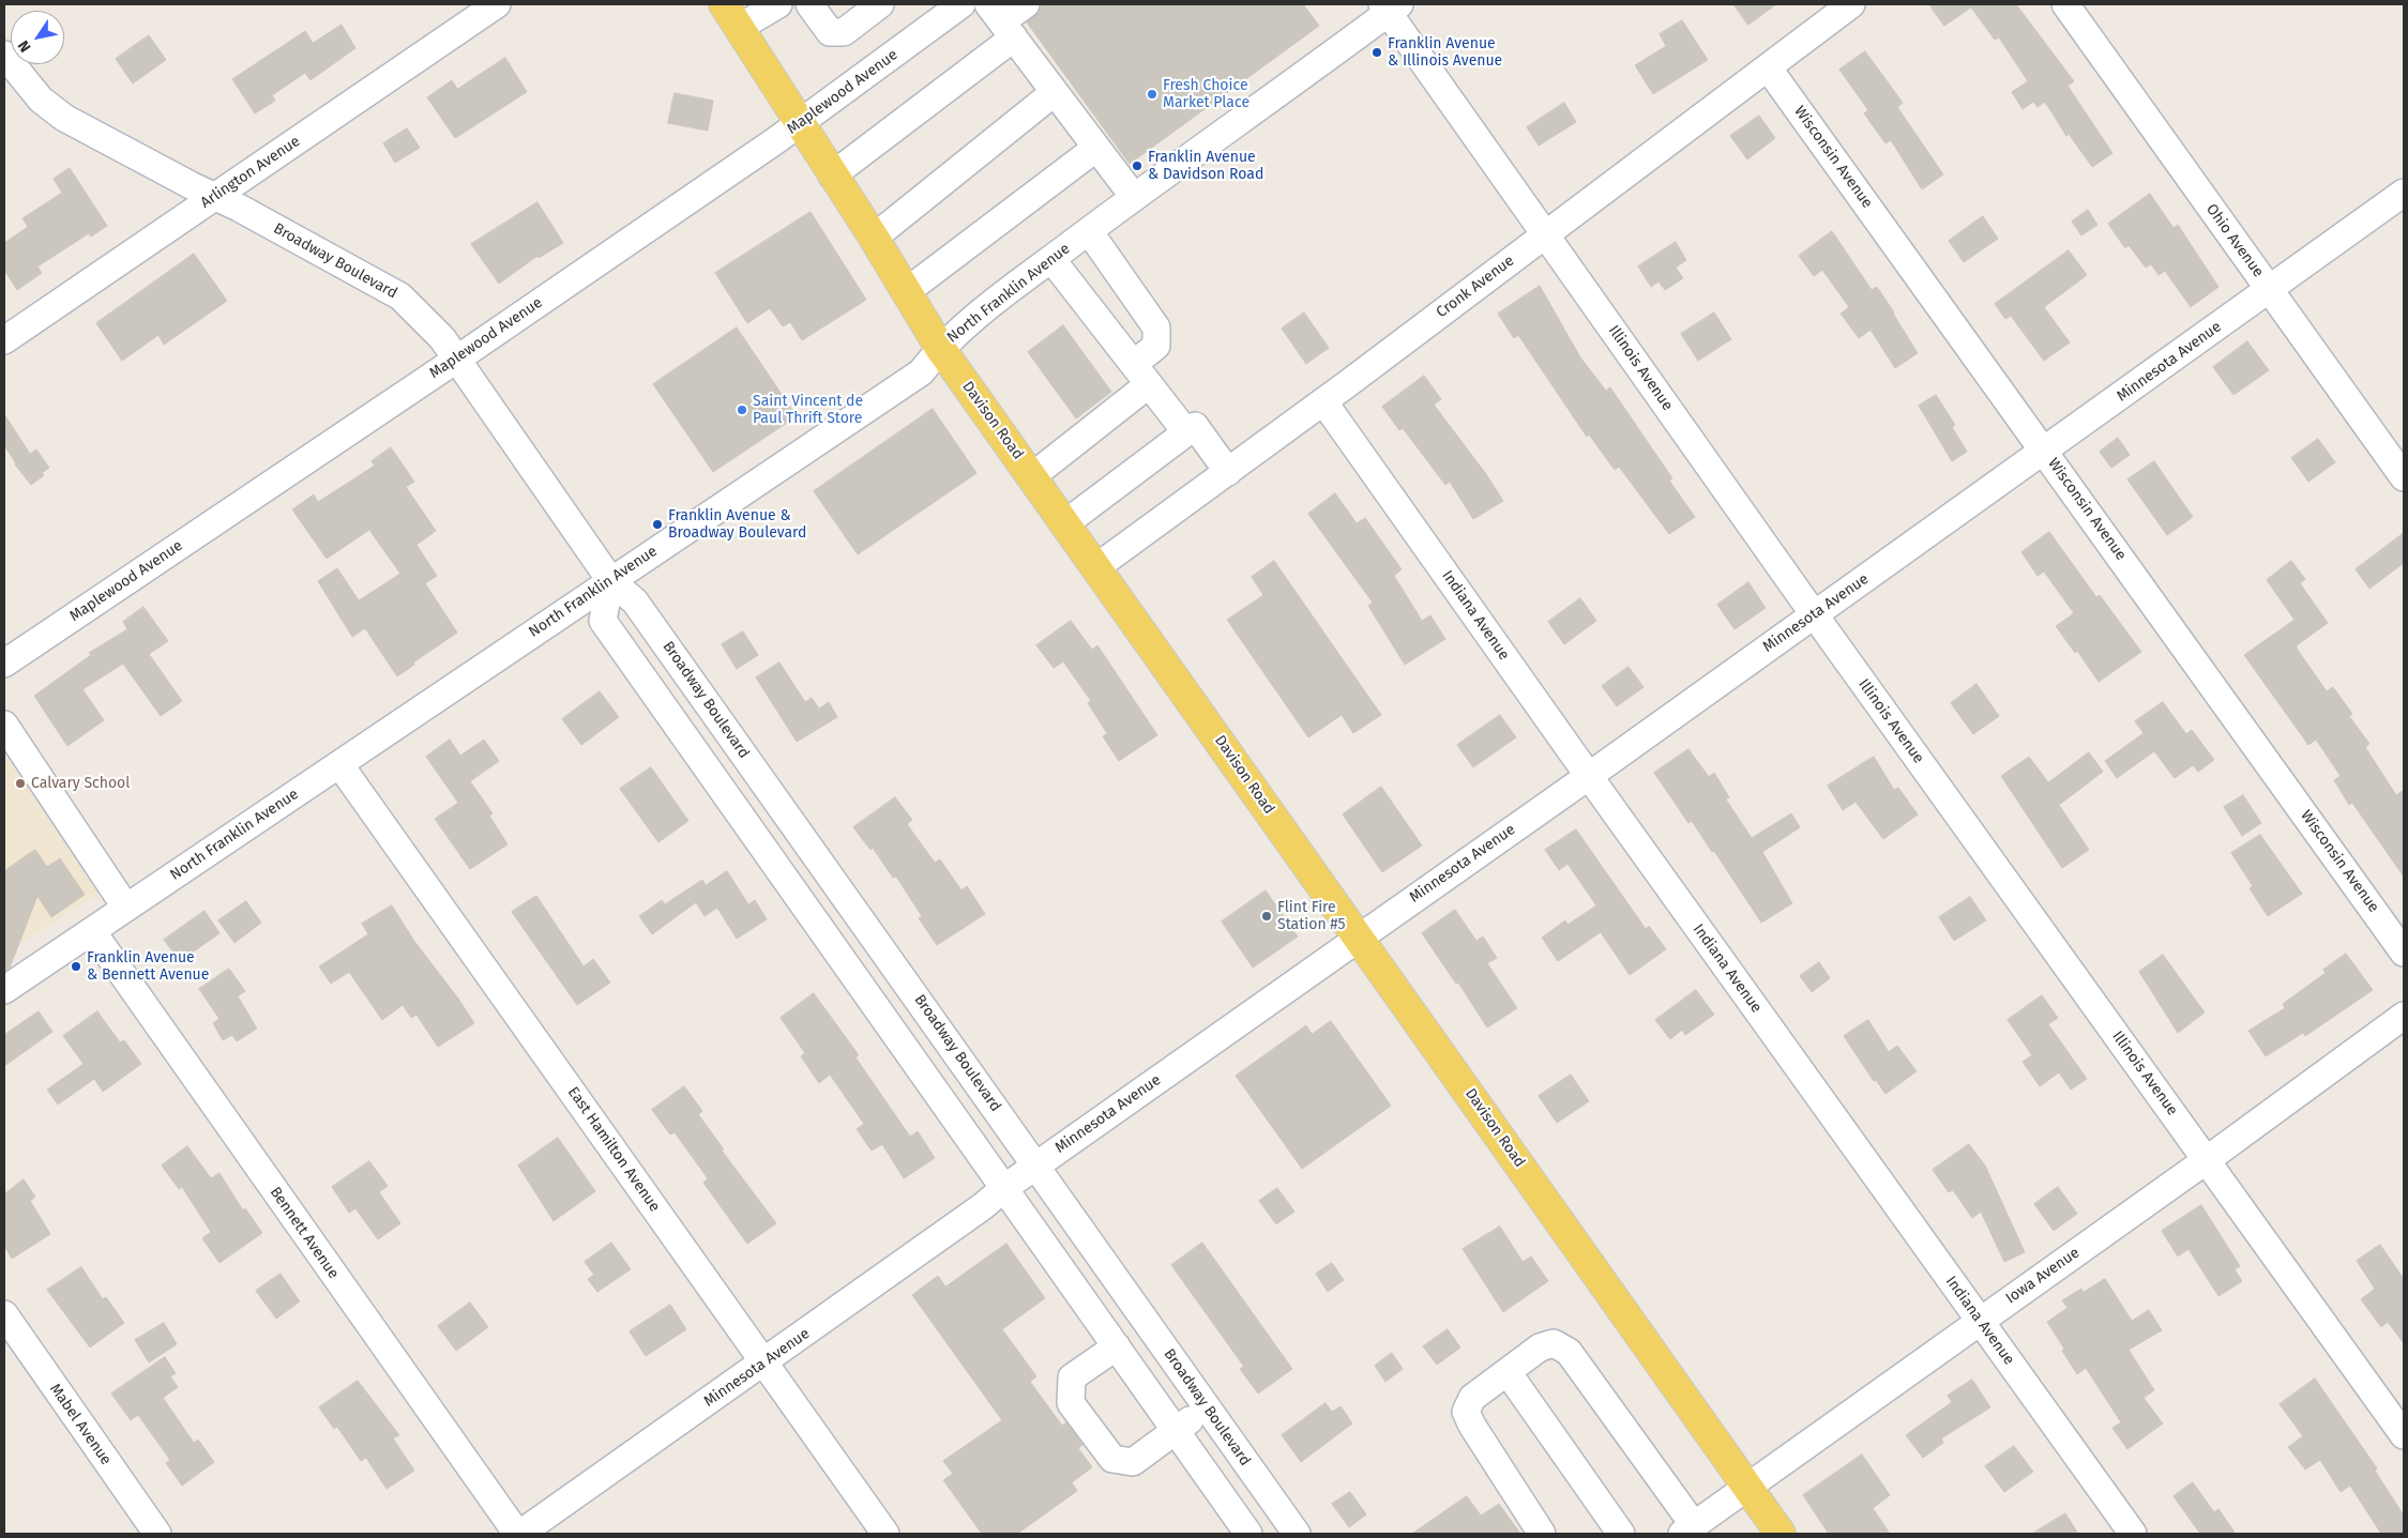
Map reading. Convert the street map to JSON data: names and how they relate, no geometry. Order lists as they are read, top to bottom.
{
  "streets": {
    "main road": ["Davison Road"],
    "street": [
      "Maplewood Avenue",
      "Wisconsin Avenue",
      "Arlington Avenue",
      "Ohio Avenue",
      "Broadway Boulevard",
      "Cronk Avenue",
      "North Franklin Avenue",
      "Minnesota Avenue",
      "Illinois Avenue",
      "Indiana Avenue",
      "East Hamilton Avenue",
      "Bennett Avenue",
      "Iowa Avenue",
      "Mabel Avenue"
    ]
  },
  "crossings": [
    ["Maplewood Avenue", "Broadway Boulevard"],
    ["Maplewood Avenue", "Davison Road"],
    ["Wisconsin Avenue", "Cronk Avenue"],
    ["Wisconsin Avenue", "Minnesota Avenue"],
    ["Arlington Avenue", "Broadway Boulevard"],
    ["Ohio Avenue", "Minnesota Avenue"],
    ["Broadway Boulevard", "North Franklin Avenue"],
    ["Broadway Boulevard", "Minnesota Avenue"],
    ["Cronk Avenue", "Illinois Avenue"],
    ["Cronk Avenue", "Davison Road"],
    ["Cronk Avenue", "Indiana Avenue"],
    ["North Franklin Avenue", "Illinois Avenue"],
    ["North Franklin Avenue", "Davison Road"],
    ["North Franklin Avenue", "East Hamilton Avenue"],
    ["North Franklin Avenue", "Bennett Avenue"],
    ["Minnesota Avenue", "Illinois Avenue"],
    ["Minnesota Avenue", "Davison Road"],
    ["Minnesota Avenue", "Indiana Avenue"],
    ["Minnesota Avenue", "East Hamilton Avenue"],
    ["Minnesota Avenue", "Bennett Avenue"],
    ["Illinois Avenue", "Iowa Avenue"],
    ["Davison Road", "Iowa Avenue"],
    ["Indiana Avenue", "Iowa Avenue"]
  ],
  "places": [
    "Franklin Avenue & Illinois Avenue",
    "Fresh Choice Market Place",
    "Franklin Avenue & Davidson Road",
    "Saint Vincent de Paul Thrift Store",
    "Franklin Avenue & Broadway Boulevard",
    "Calvary School",
    "Flint Fire Station #5",
    "Franklin Avenue & Bennett Avenue"
  ],
  "north": "bottom left"
}
